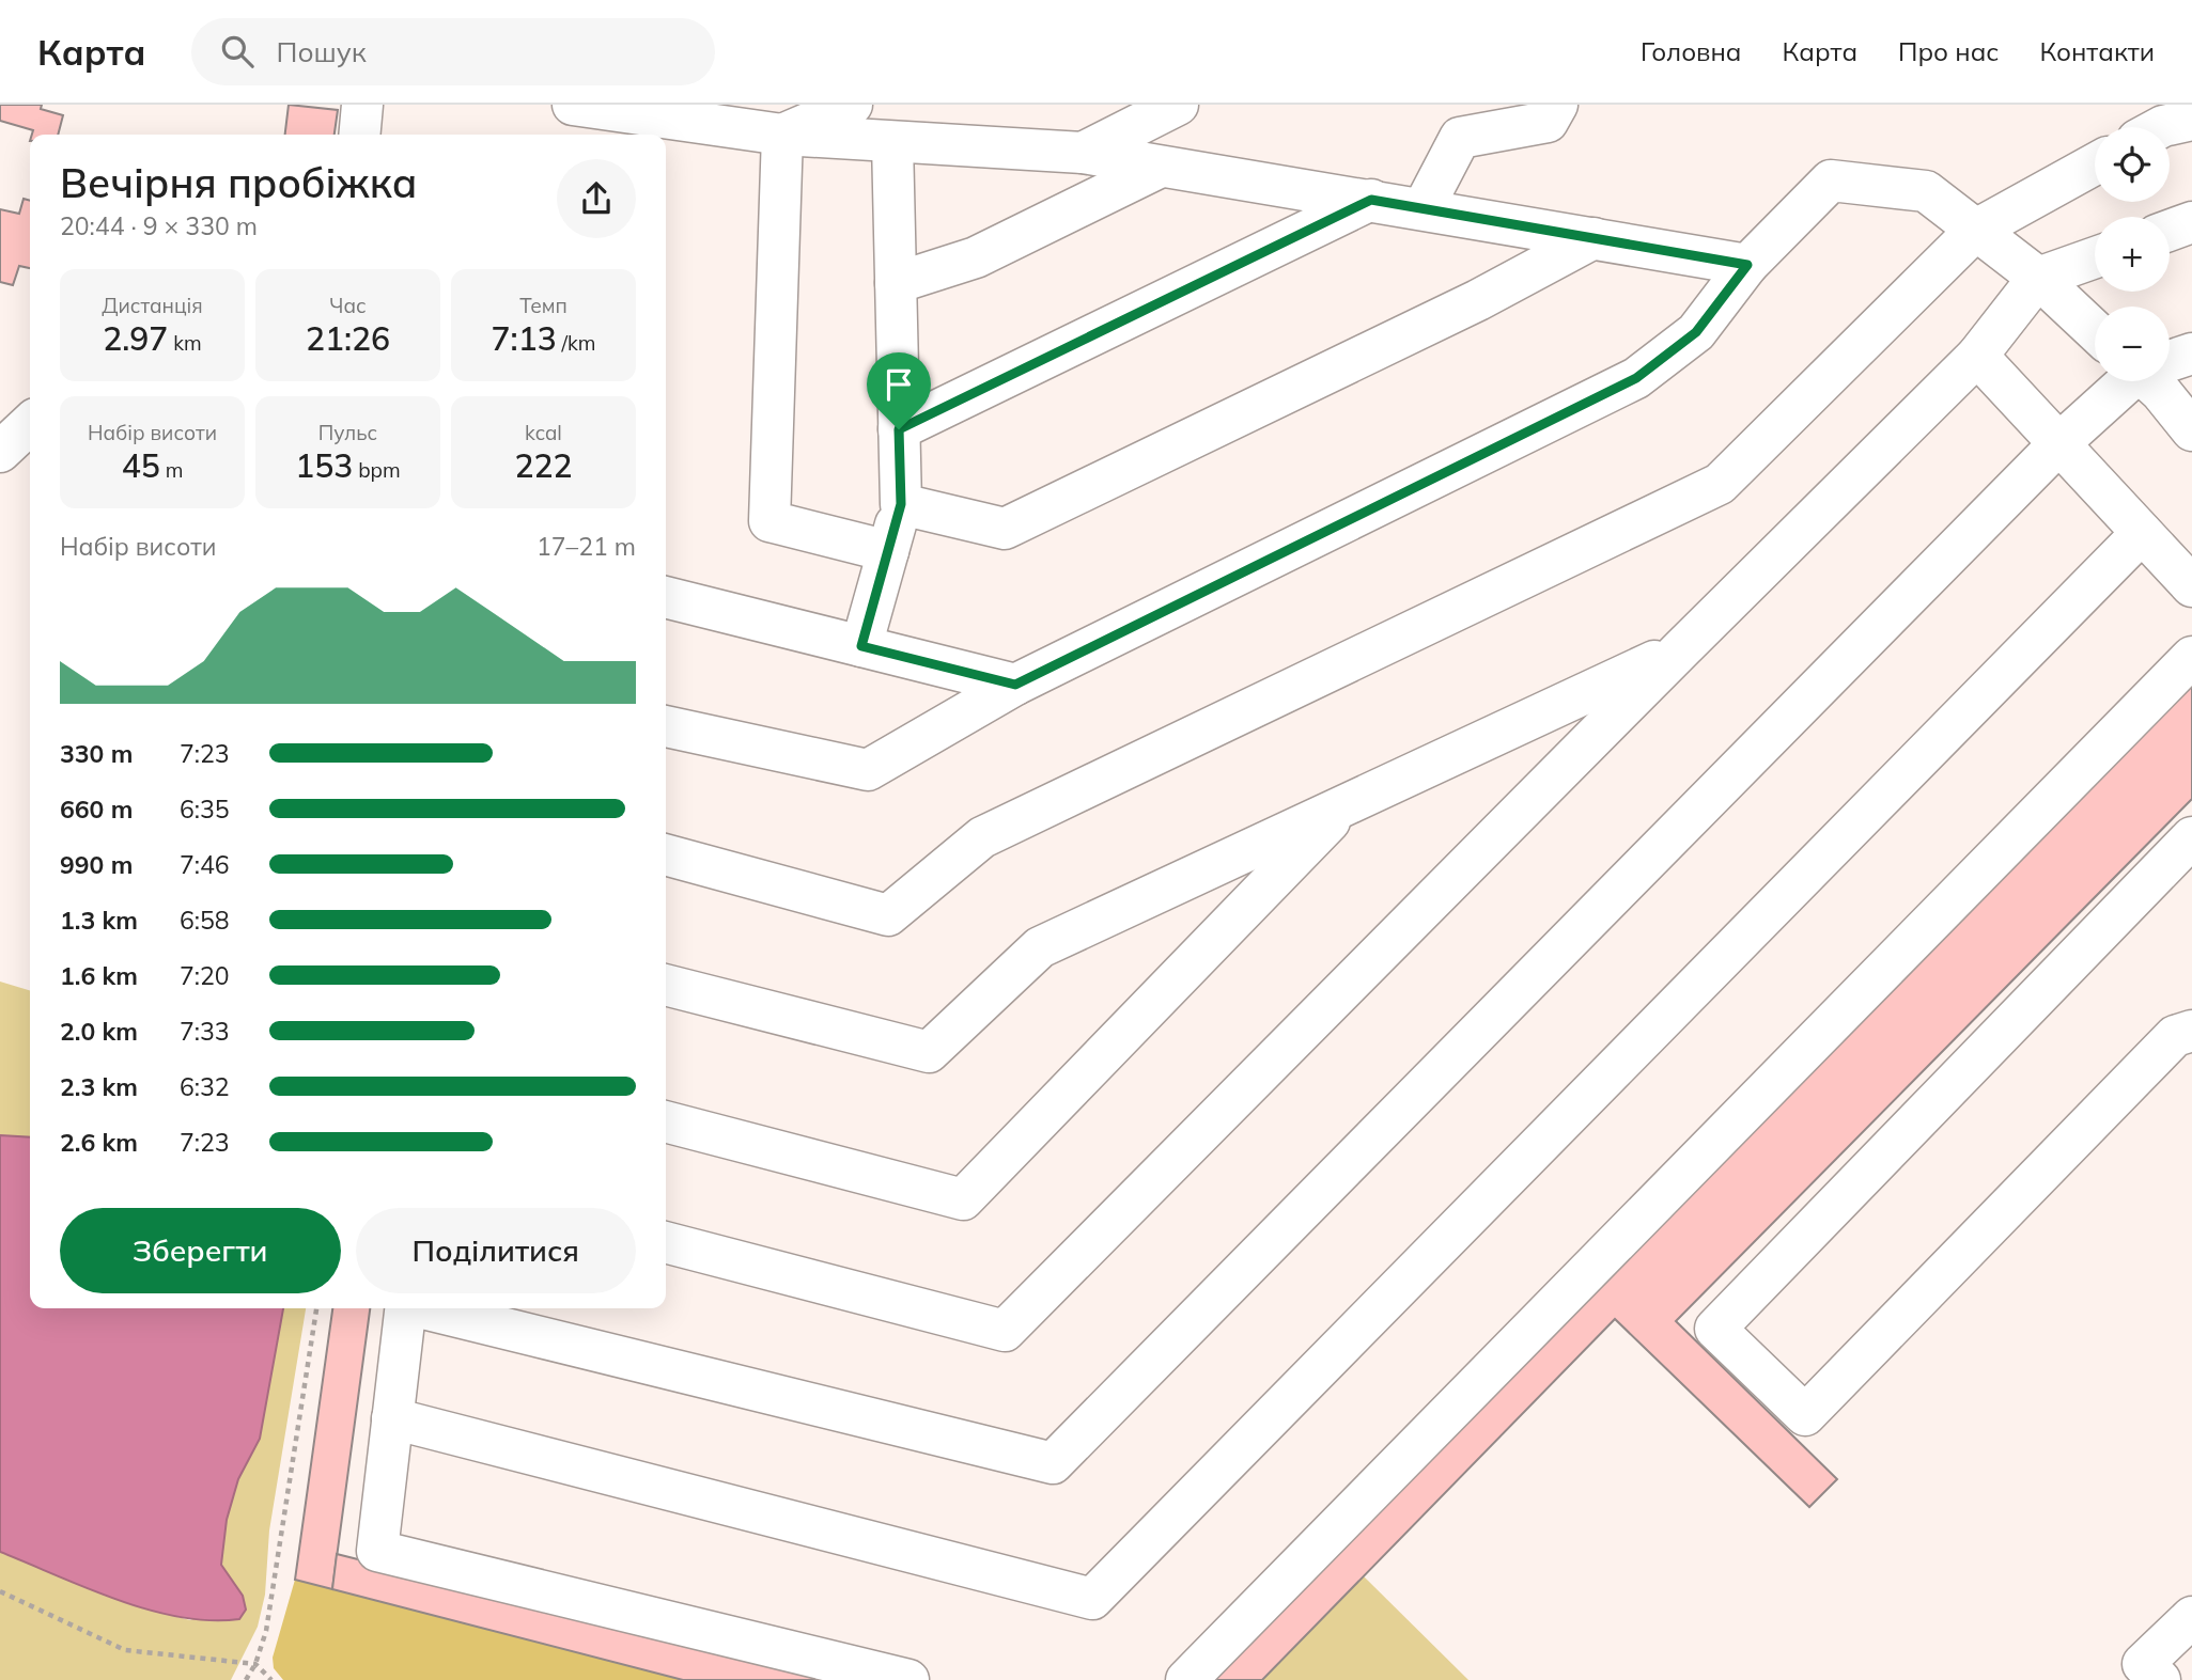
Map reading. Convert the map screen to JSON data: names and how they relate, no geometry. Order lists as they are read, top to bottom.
{
  "page": {
    "header": "Карта",
    "search": "Пошук",
    "nav": [
      "Головна",
      "Карта",
      "Про нас",
      "Контакти"
    ],
    "map_buttons": ["+", "−"],
    "heading": ["Вечірня пробіжка", "20:44 · 9 × 330 m"],
    "stats": [
      ["Дистанція", "2.97 km"],
      ["Час", "21:26"],
      ["Темп", "7:13 /km"],
      ["Набір висоти", "45 m"],
      ["Пульс", "153 bpm"],
      ["kcal", "222"]
    ],
    "chart": ["Набір висоти", "17–21 m"],
    "list": [
      {
        "name": "330 m",
        "note": "7:23"
      },
      {
        "name": "660 m",
        "note": "6:35"
      },
      {
        "name": "990 m",
        "note": "7:46"
      },
      {
        "name": "1.3 km",
        "note": "6:58"
      },
      {
        "name": "1.6 km",
        "note": "7:20"
      },
      {
        "name": "2.0 km",
        "note": "7:33"
      },
      {
        "name": "2.3 km",
        "note": "6:32"
      },
      {
        "name": "2.6 km",
        "note": "7:23"
      }
    ],
    "buttons": ["Зберегти", "Поділитися"]
  }
}
